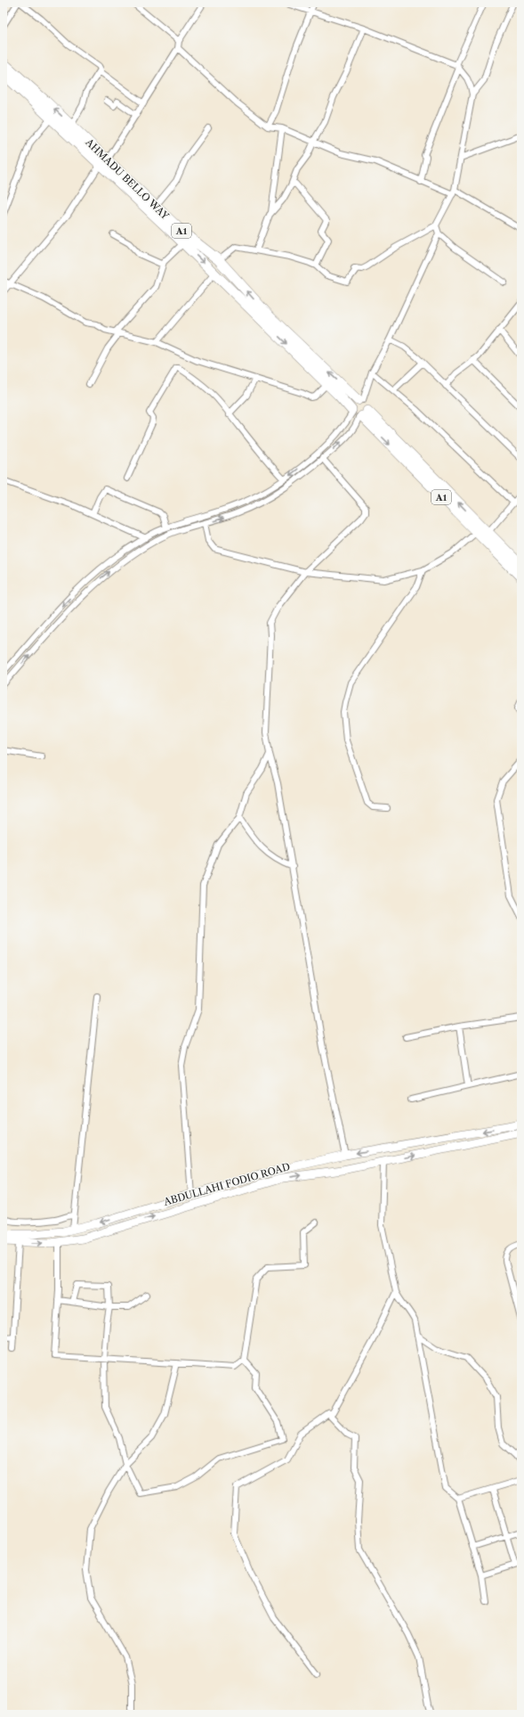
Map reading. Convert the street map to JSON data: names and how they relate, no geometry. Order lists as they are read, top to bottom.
{
  "streets": {
    "highway": ["AHMADU BELLO WAY", "A1"],
    "main road": ["ABDULLAHI FODIO ROAD"]
  },
  "crossings": [
    ["AHMADU BELLO WAY", "A1"]
  ]
}
